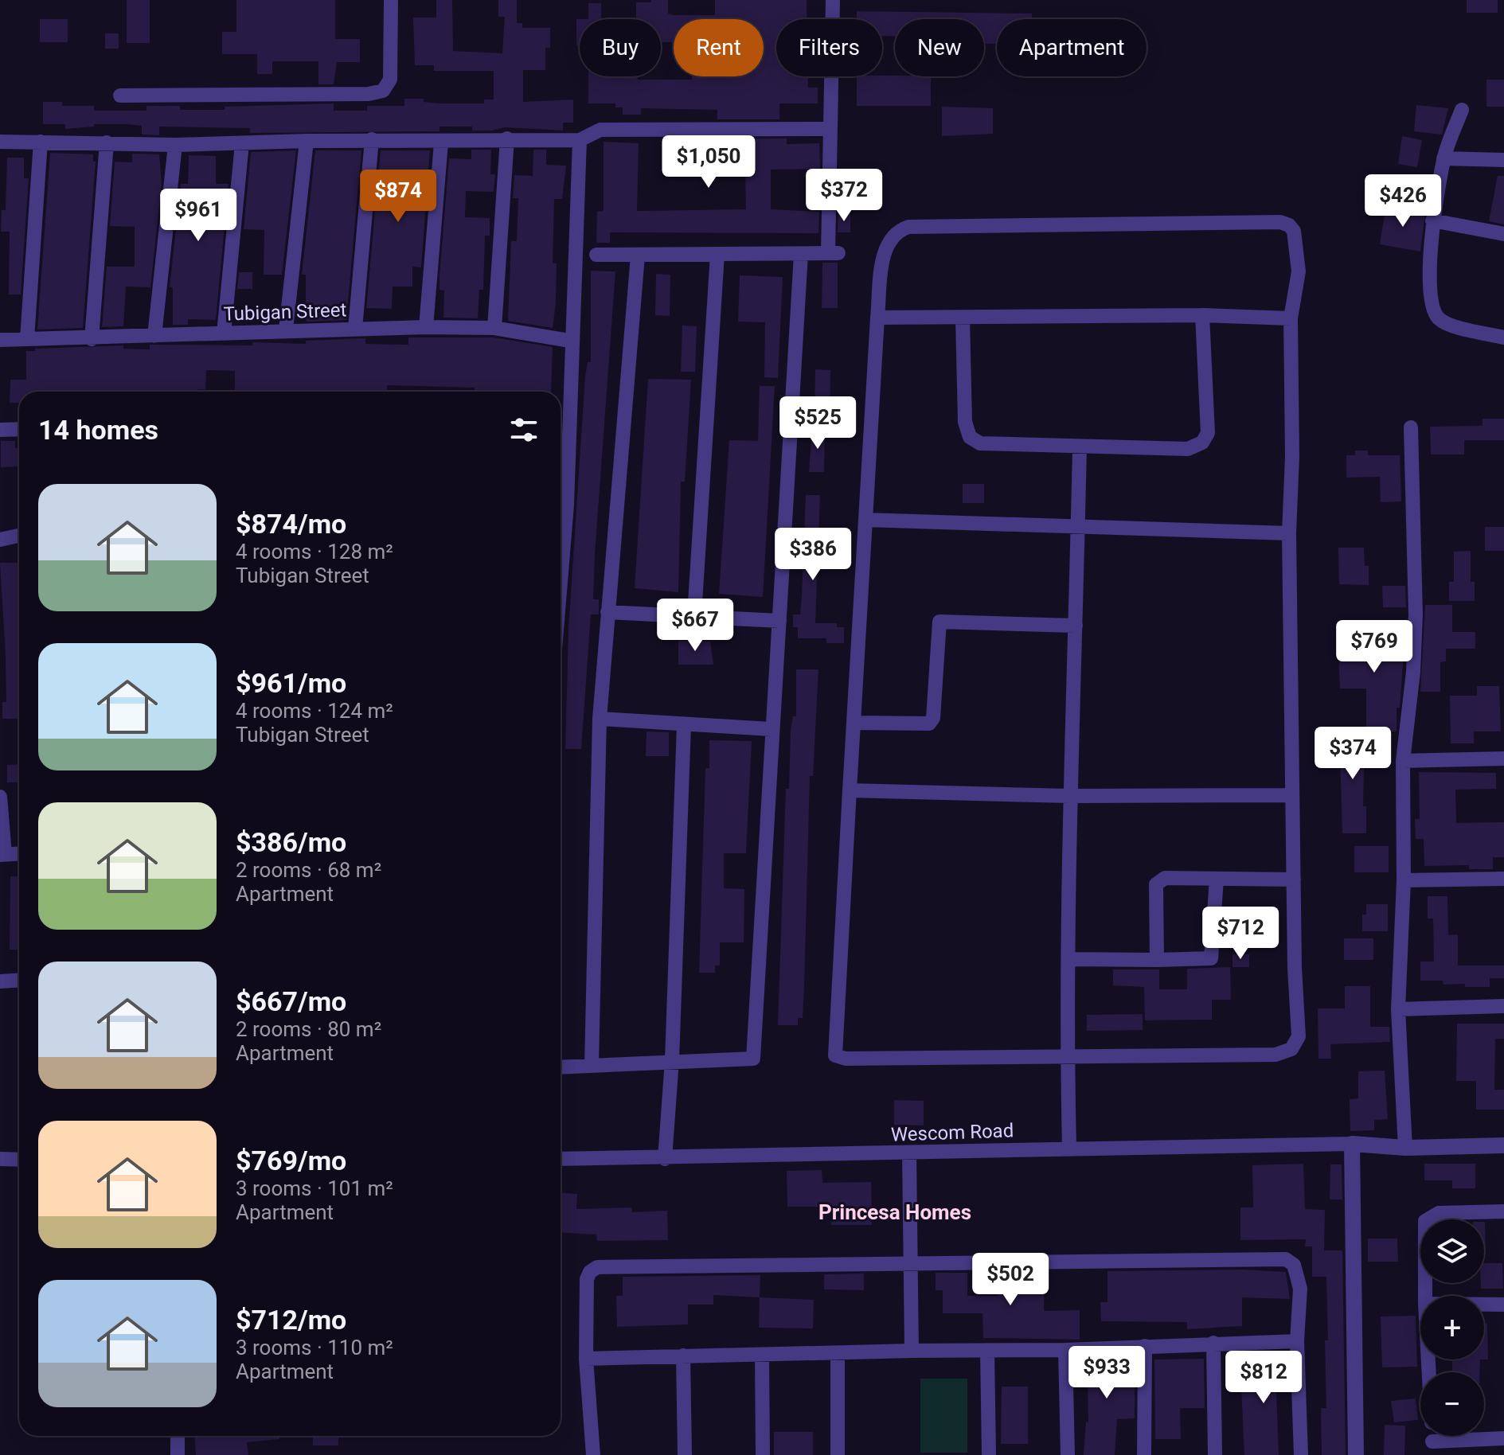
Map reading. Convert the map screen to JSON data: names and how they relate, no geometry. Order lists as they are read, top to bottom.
{
  "streets": {
    "street": ["Tubigan Street", "Wescom Road"]
  },
  "districts": ["Princesa Homes"],
  "page": {
    "chip": [
      "Buy",
      "Rent",
      "Filters",
      "New",
      "Apartment"
    ],
    "price": [
      "$1,050",
      "$372",
      "$874",
      "$426",
      "$961",
      "$525",
      "$386",
      "$667",
      "$769",
      "$374",
      "$712",
      "$502",
      "$933",
      "$812"
    ],
    "heading": "14 homes",
    "list": [
      {
        "name": "$874/mo",
        "note": "4 rooms · 128 m² · Tubigan Street"
      },
      {
        "name": "$961/mo",
        "note": "4 rooms · 124 m² · Tubigan Street"
      },
      {
        "name": "$386/mo",
        "note": "2 rooms · 68 m² · Apartment"
      },
      {
        "name": "$667/mo",
        "note": "2 rooms · 80 m² · Apartment"
      },
      {
        "name": "$769/mo",
        "note": "3 rooms · 101 m² · Apartment"
      },
      {
        "name": "$712/mo",
        "note": "3 rooms · 110 m² · Apartment"
      }
    ],
    "map_buttons": ["+", "−"]
  }
}
